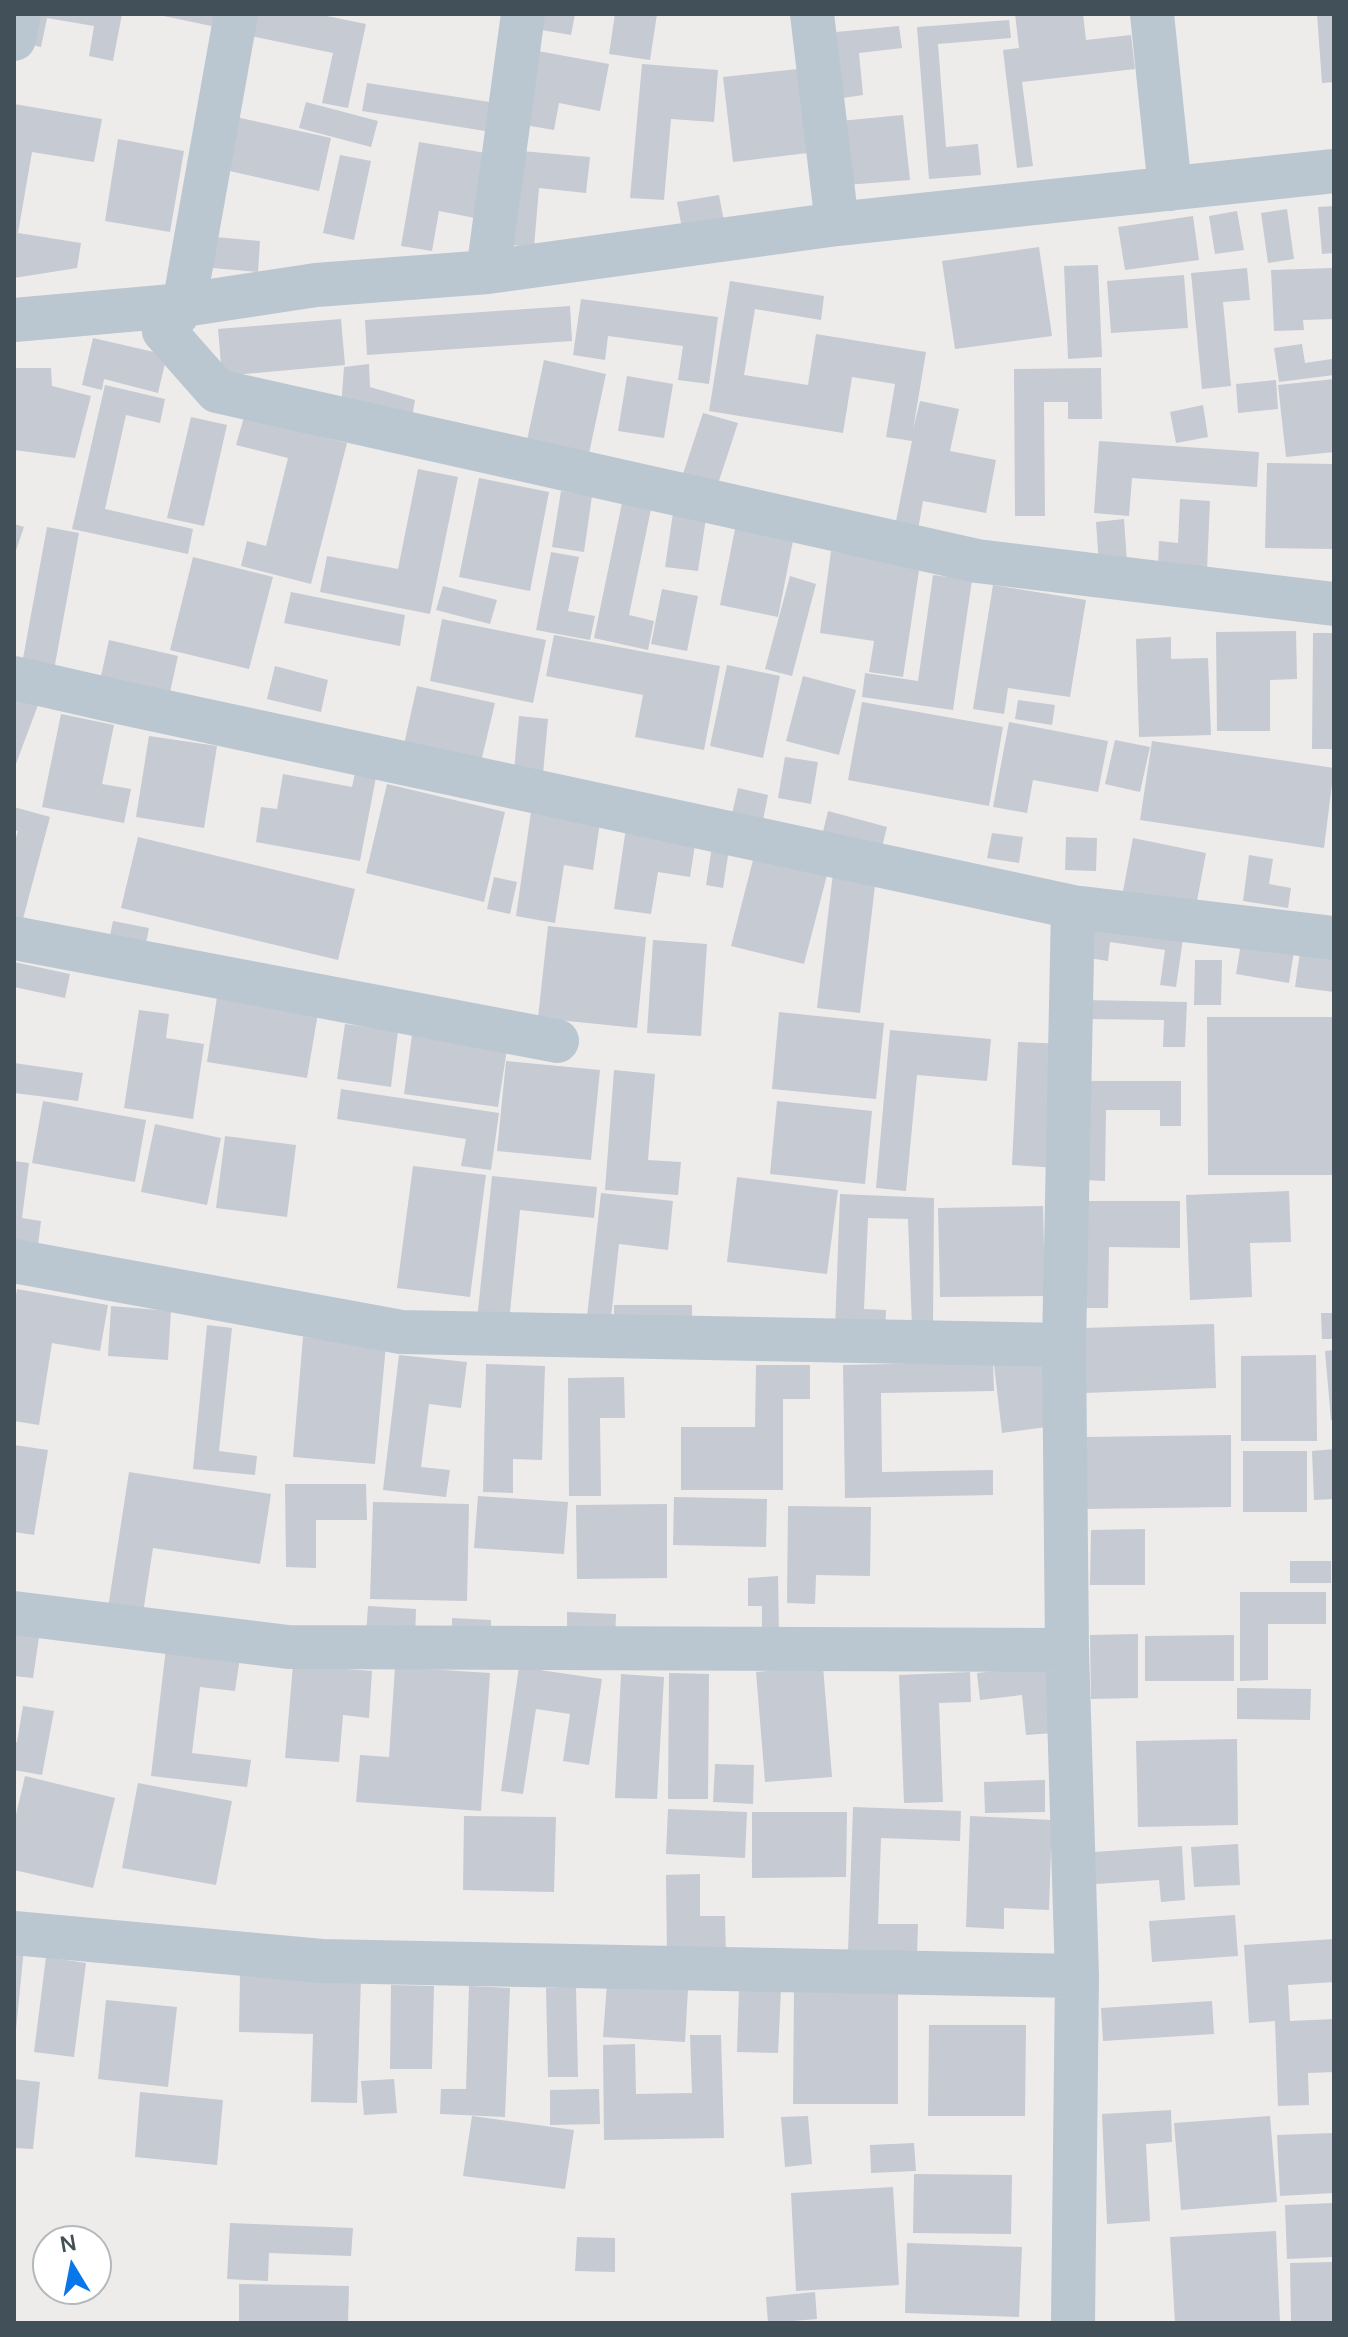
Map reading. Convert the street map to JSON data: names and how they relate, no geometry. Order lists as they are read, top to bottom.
{
  "north": "top"
}
